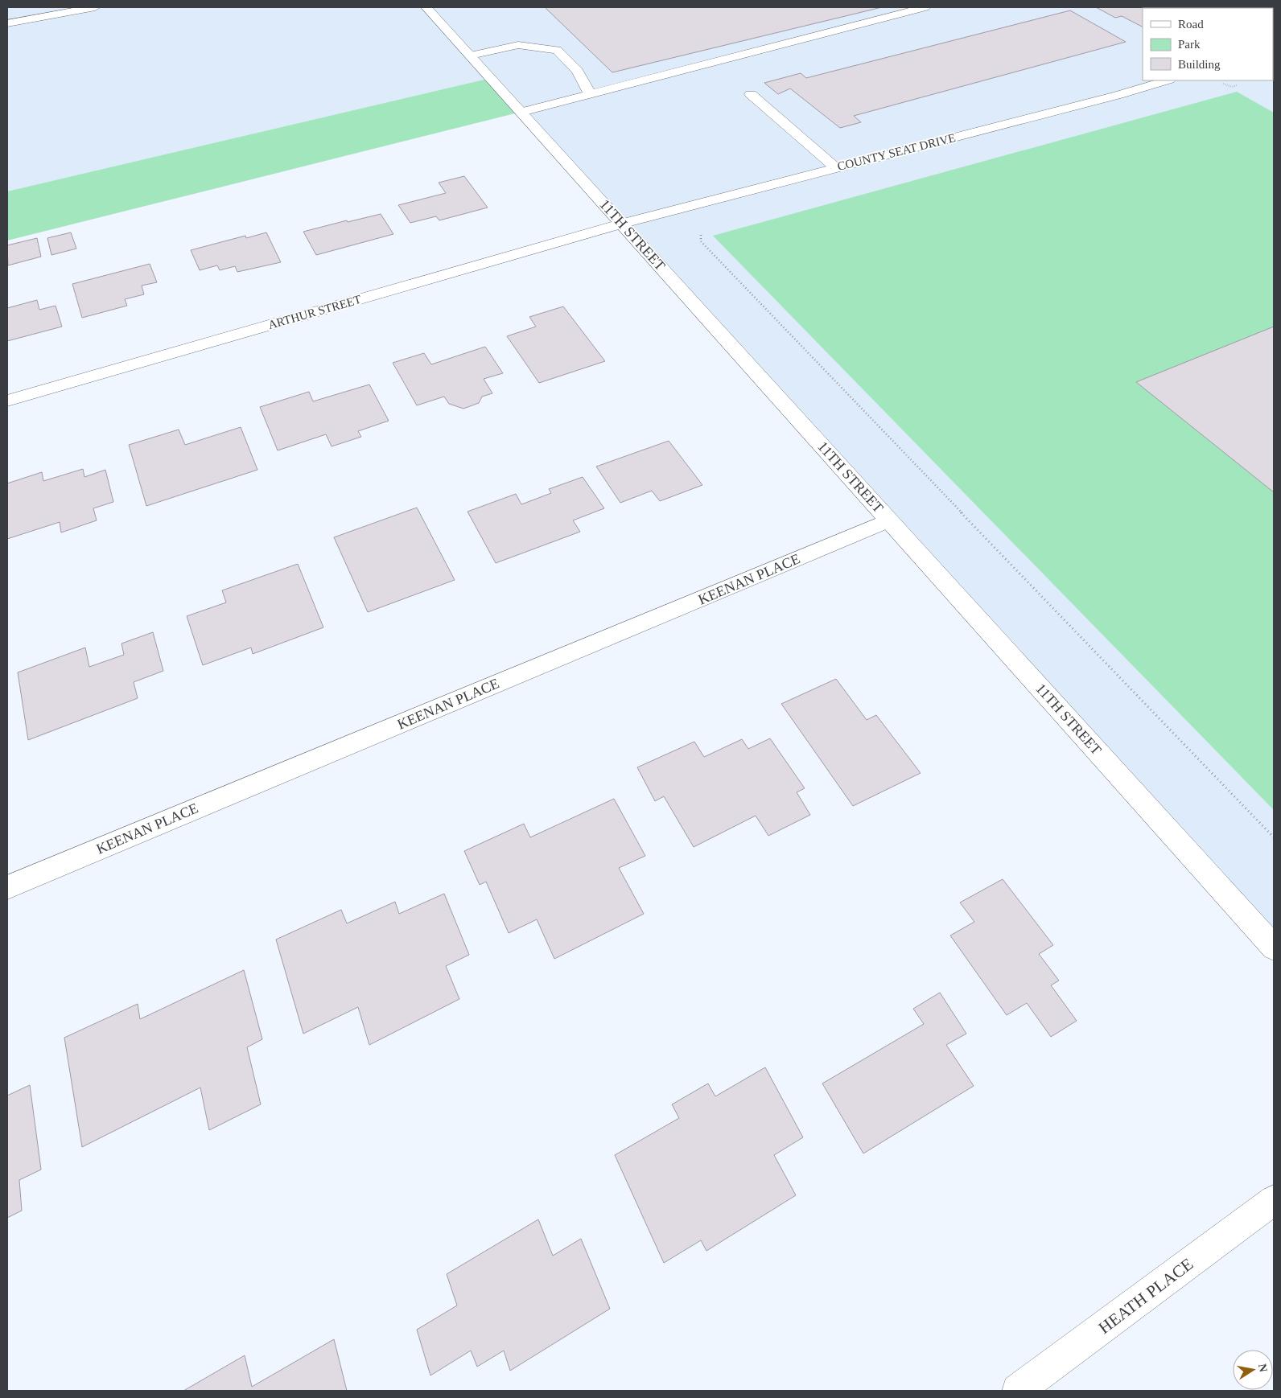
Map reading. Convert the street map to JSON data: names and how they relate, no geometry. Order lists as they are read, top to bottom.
{
  "streets": {
    "street": [
      "COUNTY SEAT DRIVE",
      "11TH STREET",
      "ARTHUR STREET",
      "KEENAN PLACE",
      "HEATH PLACE"
    ]
  },
  "crossings": [
    ["COUNTY SEAT DRIVE", "11TH STREET"],
    ["COUNTY SEAT DRIVE", "ARTHUR STREET"],
    ["11TH STREET", "ARTHUR STREET"],
    ["11TH STREET", "KEENAN PLACE"]
  ],
  "legend": ["Road", "Park", "Building"],
  "north": "right"
}
